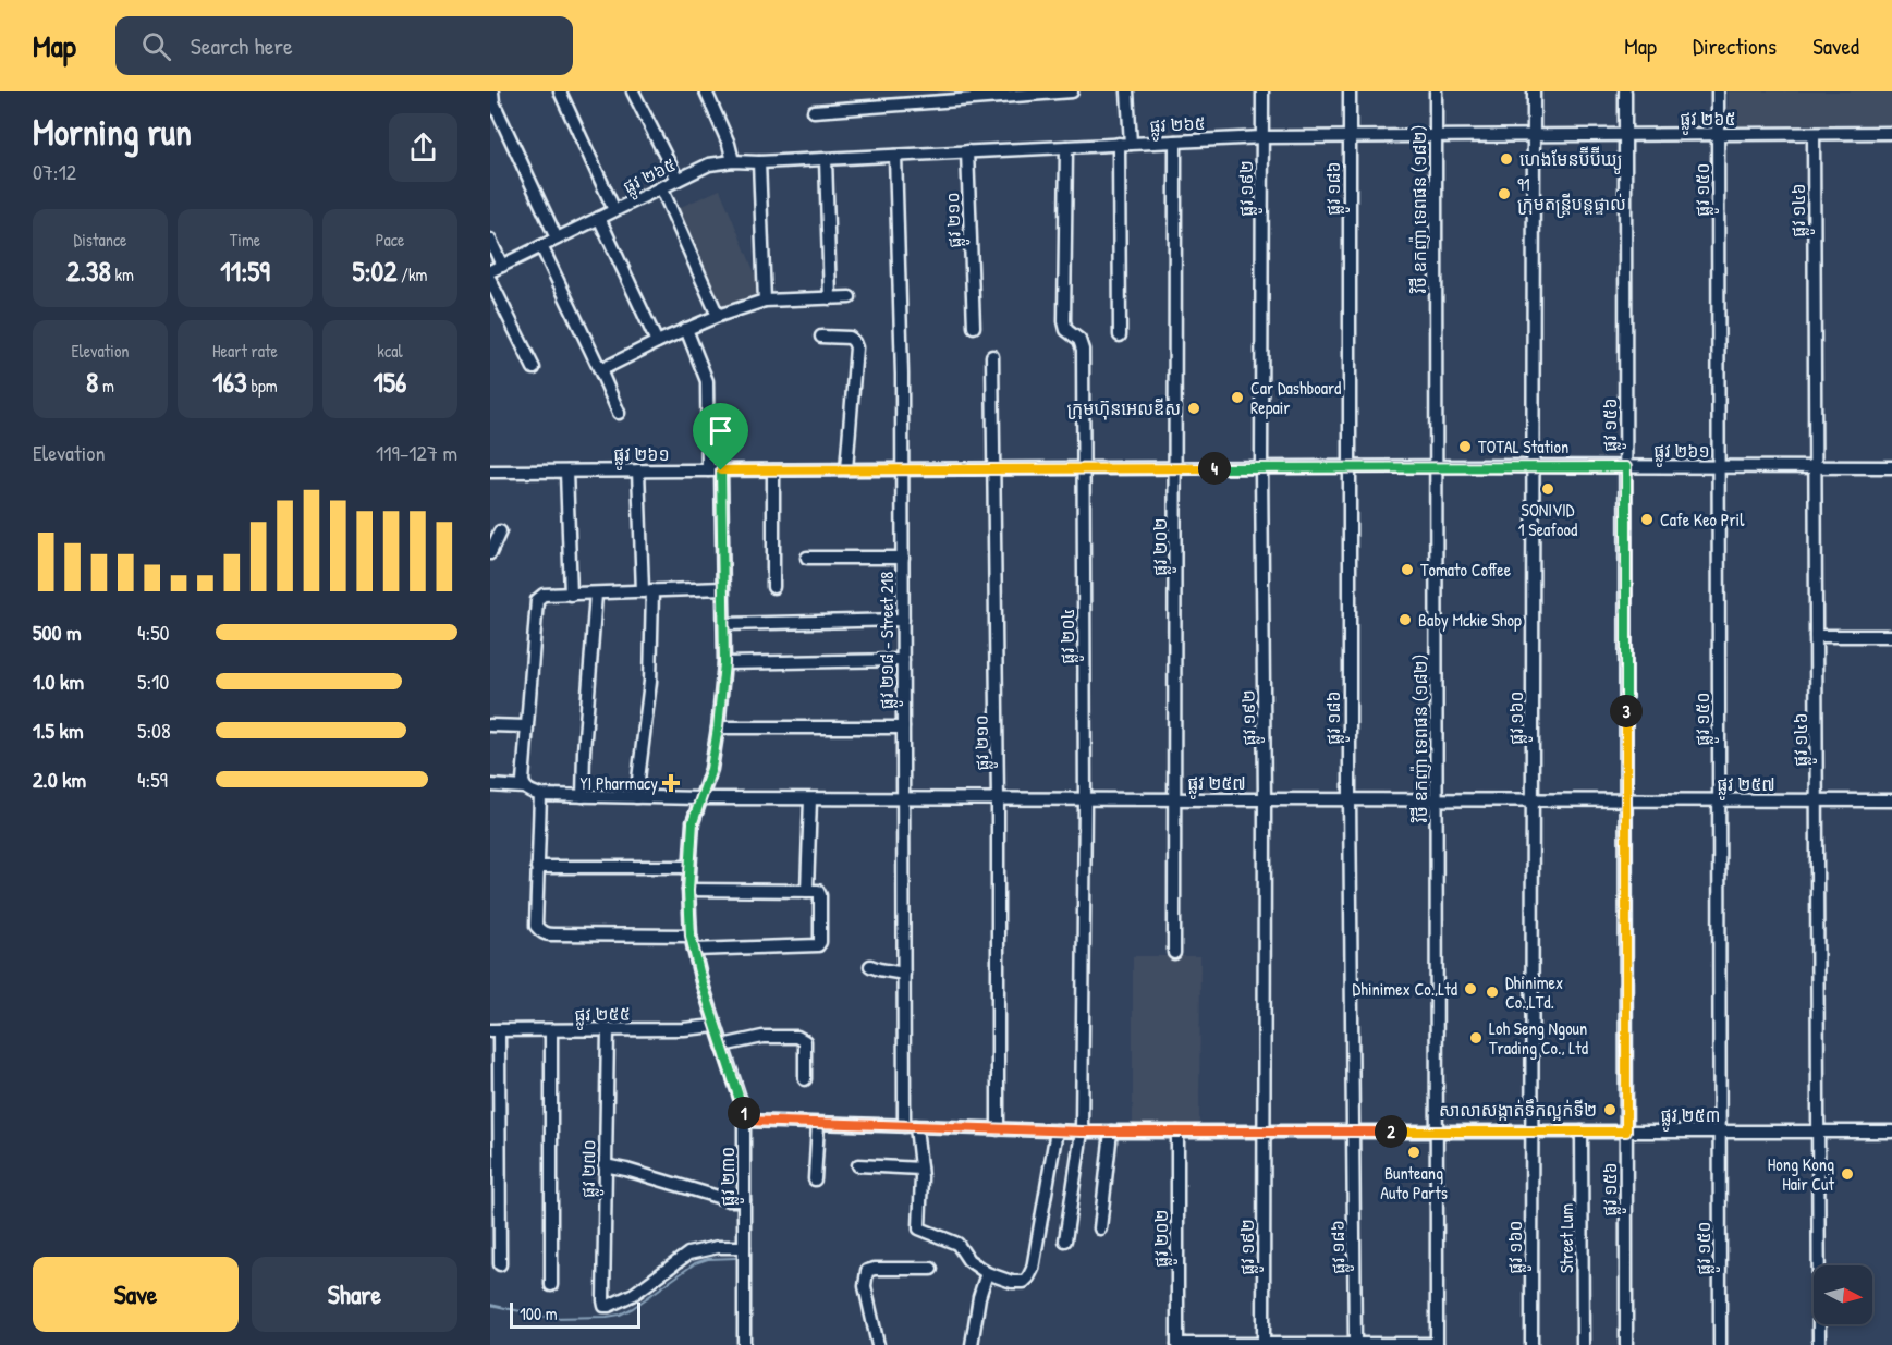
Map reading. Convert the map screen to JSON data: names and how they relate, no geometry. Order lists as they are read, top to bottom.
{
  "streets": {
    "street": [
      "ផ្លូវ ២៦៥",
      "ផ្លូវ ១៩២",
      "ផ្លូវ ១៨៦",
      "ផ្លូវ ១៥០",
      "វិថី ឧកញ៉ា ទេពផន (១៨២)",
      "ផ្លូវ ១៤៦",
      "ផ្លូវ ២១០",
      "ផ្លូវ ១៥៦",
      "ផ្លូវ ២៦១",
      "ផ្លូវ ២០២",
      "ផ្លូវ ២០៤",
      "ផ្លូវ ២១៨ - Street 218",
      "ផ្លូវ ១៦០",
      "ផ្លូវ ២៥៧",
      "ផ្លូវ ២៥៥",
      "ផ្លូវ ២៥៣",
      "ផ្លូវ ២៧០",
      "ផ្លូវ ២៣០",
      "Street Lum"
    ]
  },
  "crossings": [
    ["ផ្លូវ ២៦៥", "ផ្លូវ ១៩២"],
    ["ផ្លូវ ២៦៥", "ផ្លូវ ១៨៦"],
    ["ផ្លូវ ២៦៥", "ផ្លូវ ១៥០"],
    ["ផ្លូវ ២៦៥", "វិថី ឧកញ៉ា ទេពផន (១៨២)"],
    ["ផ្លូវ ២៦៥", "ផ្លូវ ១៤៦"],
    ["ផ្លូវ ២៦៥", "ផ្លូវ ២១០"],
    ["ផ្លូវ ២៦៥", "ផ្លូវ ១៥៦"],
    ["ផ្លូវ ២៦៥", "ផ្លូវ ២០២"],
    ["ផ្លូវ ២៦៥", "ផ្លូវ ២០៤"],
    ["ផ្លូវ ២៦៥", "ផ្លូវ ២១៨ - Street 218"],
    ["ផ្លូវ ២៦៥", "ផ្លូវ ១៦០"],
    ["ផ្លូវ ១៩២", "ផ្លូវ ២៦១"],
    ["ផ្លូវ ១៩២", "ផ្លូវ ២៥៧"],
    ["ផ្លូវ ១៩២", "ផ្លូវ ២៥៣"],
    ["ផ្លូវ ១៨៦", "ផ្លូវ ២៦១"],
    ["ផ្លូវ ១៨៦", "ផ្លូវ ២៥៧"],
    ["ផ្លូវ ១៨៦", "ផ្លូវ ២៥៣"],
    ["ផ្លូវ ១៥០", "ផ្លូវ ២៦១"],
    ["ផ្លូវ ១៥០", "ផ្លូវ ២៥៧"],
    ["ផ្លូវ ១៥០", "ផ្លូវ ២៥៣"],
    ["វិថី ឧកញ៉ា ទេពផន (១៨២)", "ផ្លូវ ២៦១"],
    ["វិថី ឧកញ៉ា ទេពផន (១៨២)", "ផ្លូវ ២៥៧"],
    ["វិថី ឧកញ៉ា ទេពផន (១៨២)", "ផ្លូវ ២៥៣"],
    ["ផ្លូវ ១៤៦", "ផ្លូវ ២៦១"],
    ["ផ្លូវ ១៤៦", "ផ្លូវ ២៥៧"],
    ["ផ្លូវ ១៤៦", "ផ្លូវ ២៥៣"],
    ["ផ្លូវ ២១០", "ផ្លូវ ២៦១"],
    ["ផ្លូវ ២១០", "ផ្លូវ ២៥៧"],
    ["ផ្លូវ ២១០", "ផ្លូវ ២៥៣"],
    ["ផ្លូវ ១៥៦", "ផ្លូវ ២៦១"],
    ["ផ្លូវ ១៥៦", "ផ្លូវ ២៥៧"],
    ["ផ្លូវ ១៥៦", "ផ្លូវ ២៥៣"],
    ["ផ្លូវ ២៦១", "ផ្លូវ ២០២"],
    ["ផ្លូវ ២៦១", "ផ្លូវ ២០៤"],
    ["ផ្លូវ ២៦១", "ផ្លូវ ២១៨ - Street 218"],
    ["ផ្លូវ ២៦១", "ផ្លូវ ១៦០"],
    ["ផ្លូវ ២៦១", "ផ្លូវ ២៣០"],
    ["ផ្លូវ ២០២", "ផ្លូវ ២៥៧"],
    ["ផ្លូវ ២០២", "ផ្លូវ ២៥៣"],
    ["ផ្លូវ ២០៤", "ផ្លូវ ២៥៧"],
    ["ផ្លូវ ២០៤", "ផ្លូវ ២៥៣"],
    ["ផ្លូវ ២១៨ - Street 218", "ផ្លូវ ២៥៧"],
    ["ផ្លូវ ២១៨ - Street 218", "ផ្លូវ ២៥៣"],
    ["ផ្លូវ ១៦០", "ផ្លូវ ២៥៧"],
    ["ផ្លូវ ១៦០", "ផ្លូវ ២៥៣"],
    ["ផ្លូវ ២៥៧", "ផ្លូវ ២៣០"],
    ["ផ្លូវ ២៥៥", "ផ្លូវ ២៧០"],
    ["ផ្លូវ ២៥៥", "ផ្លូវ ២៣០"],
    ["ផ្លូវ ២៥៣", "ផ្លូវ ២៣០"],
    ["ផ្លូវ ២៥៣", "Street Lum"],
    ["ផ្លូវ ២៧០", "ផ្លូវ ២៣០"]
  ],
  "places": {
    "other": [
      "ហេងមែនប៊ីប៊ីឃ្យូ",
      "91 ក្រុមតន្រ្តីបន្តផ្ទាល់",
      "Car Dashboard Repair",
      "ក្រុមហ៊ុនអេលឌីស",
      "TOTAL Station",
      "SONIVID 1 Seafood",
      "Cafe Keo Pril",
      "Tomato Coffee",
      "Baby Mckie Shop",
      "Dhinimex Co.,Ltd",
      "Dhinimex Co.,LTd.",
      "Loh Seng Ngoun Trading Co., Ltd",
      "សាលាសង្កាត់ទឹកល្អក់ទី២",
      "Bunteang Auto Parts",
      "Hong Kong Hair Cut"
    ],
    "health": ["YI Pharmacy"]
  },
  "scale_bar": "100 m",
  "north": "right",
  "page": {
    "header": "Map",
    "search": "Search here",
    "nav": ["Map", "Directions", "Saved"],
    "heading": ["Morning run", "07:12"],
    "stats": [
      ["Distance", "2.38 km"],
      ["Time", "11:59"],
      ["Pace", "5:02 /km"],
      ["Elevation", "8 m"],
      ["Heart rate", "163 bpm"],
      ["kcal", "156"]
    ],
    "chart": ["Elevation", "119–127 m"],
    "pins": [
      "4",
      "3",
      "1",
      "2"
    ],
    "list": [
      {
        "name": "500 m",
        "note": "4:50"
      },
      {
        "name": "1.0 km",
        "note": "5:10"
      },
      {
        "name": "1.5 km",
        "note": "5:08"
      },
      {
        "name": "2.0 km",
        "note": "4:59"
      }
    ],
    "buttons": ["Save", "Share"],
    "scale": "100 m"
  }
}
